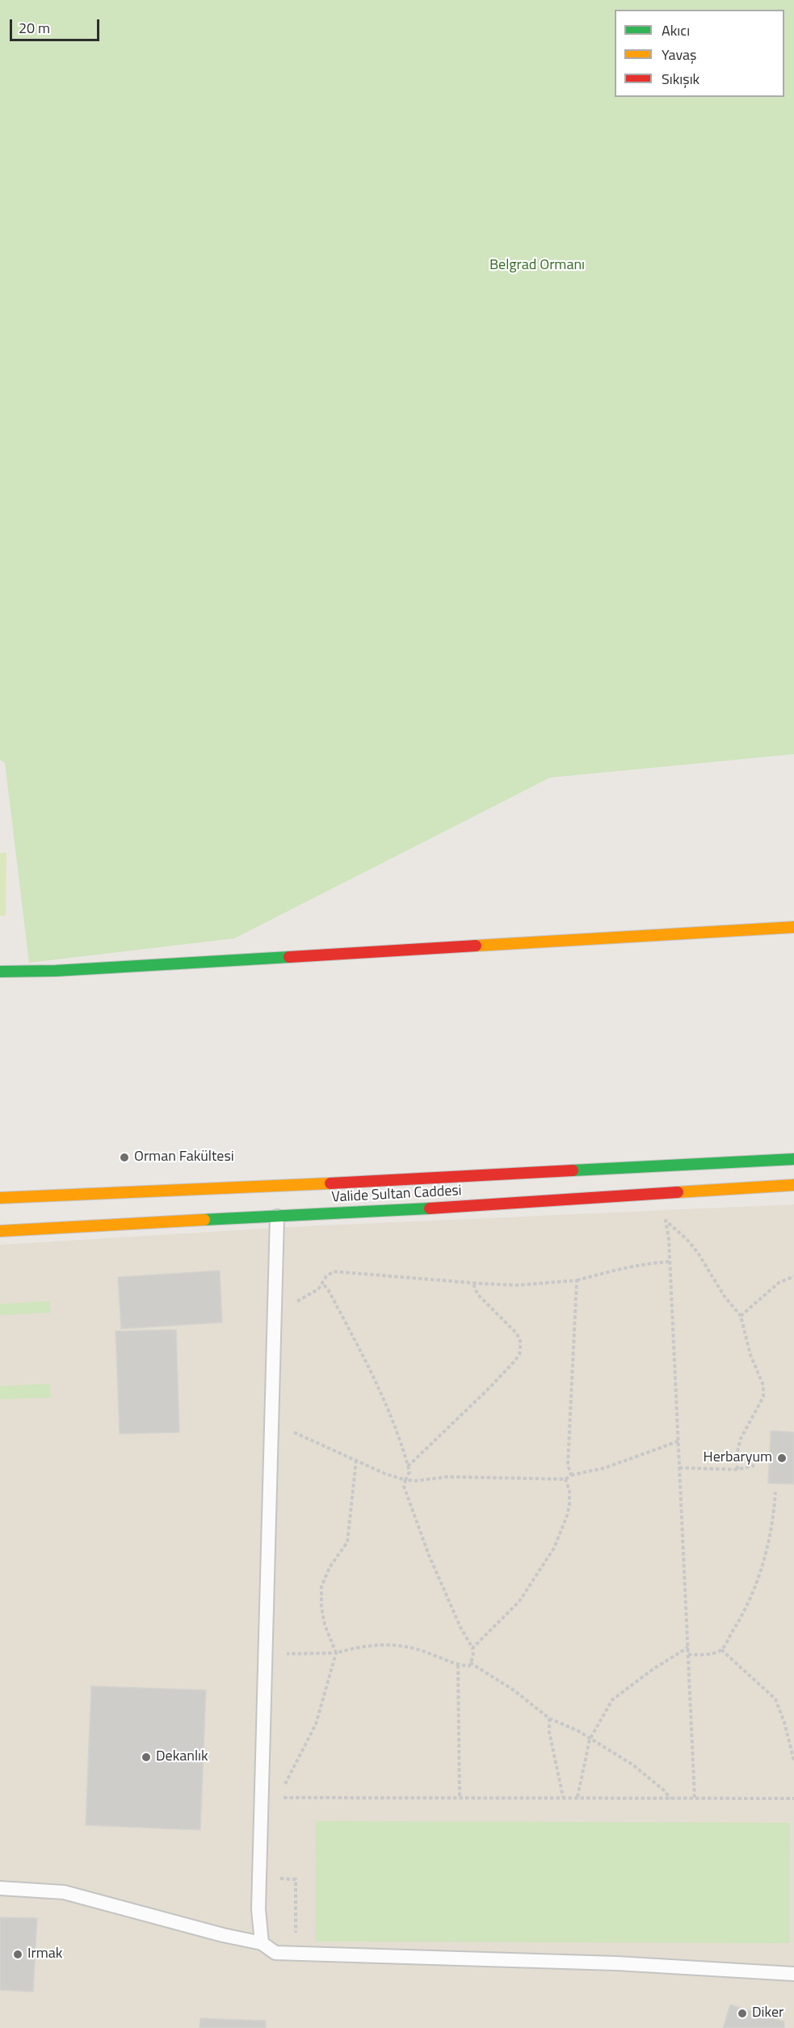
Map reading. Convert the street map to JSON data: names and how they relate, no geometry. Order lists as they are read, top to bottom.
{
  "streets": {
    "main road": ["Valide Sultan Caddesi"]
  },
  "parks": ["Belgrad Ormanı"],
  "places": [
    "Orman Fakültesi",
    "Herbaryum",
    "Dekanlık",
    "Irmak",
    "Diker"
  ],
  "legend": ["Akıcı", "Yavaş", "Sıkışık"],
  "scale_bar": "20 m"
}
